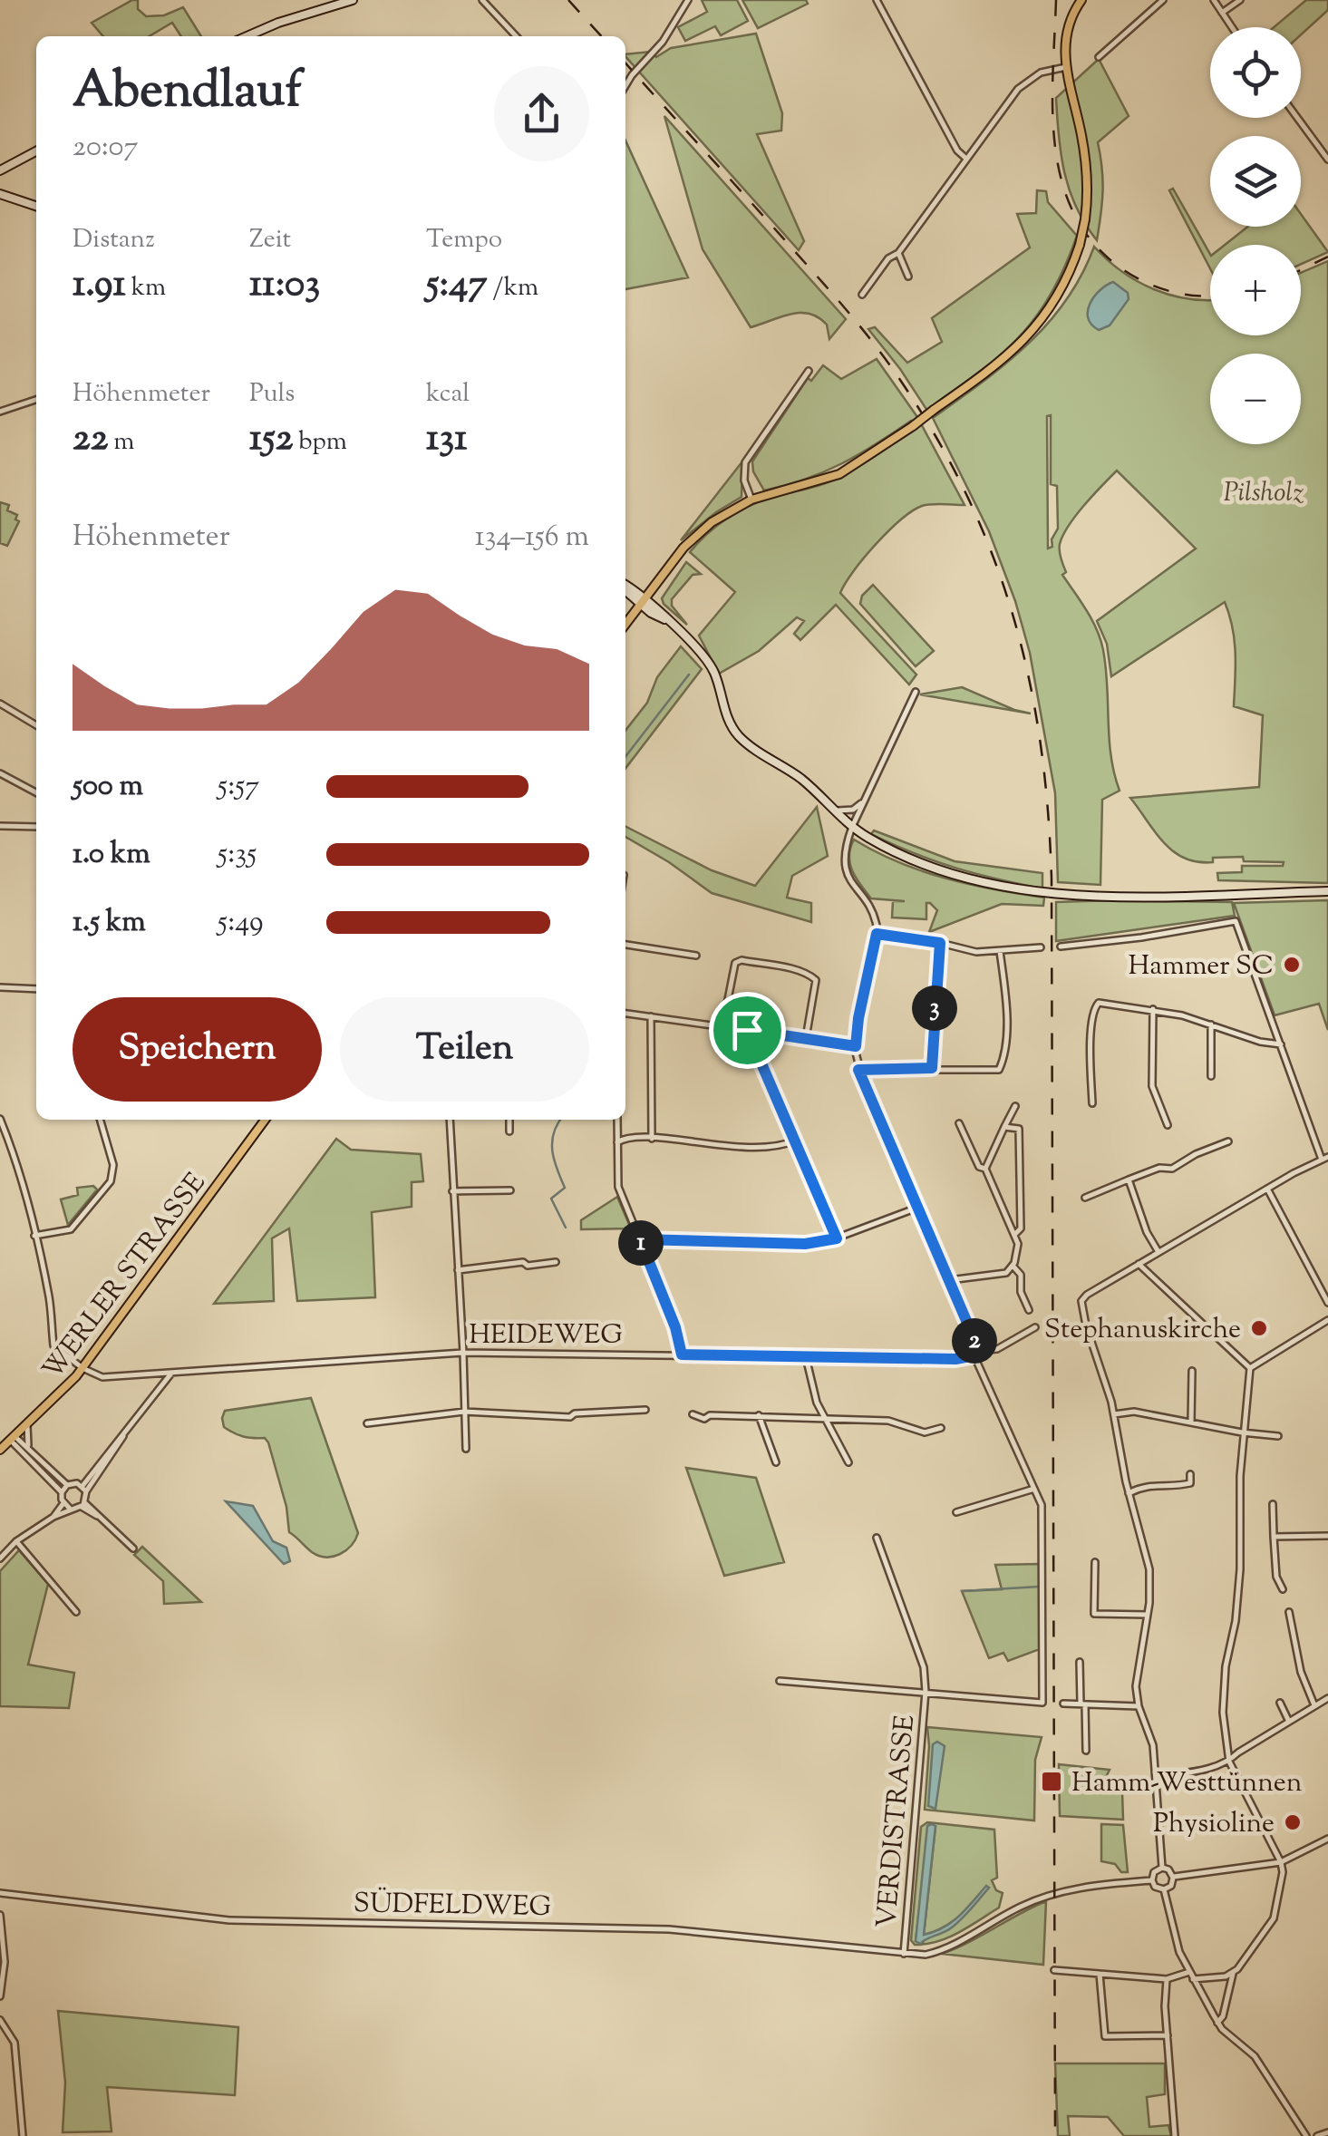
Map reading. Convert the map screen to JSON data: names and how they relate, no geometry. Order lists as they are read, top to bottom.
{
  "streets": {
    "main road": ["WERLER STRASSE"],
    "street": ["HEIDEWEG", "VERDISTRASSE", "SÜDFELDWEG"]
  },
  "crossings": [
    ["WERLER STRASSE", "HEIDEWEG"],
    ["VERDISTRASSE", "SÜDFELDWEG"]
  ],
  "parks": ["Pilsholz"],
  "places": {
    "other": ["Hammer SC", "Stephanuskirche", "Physioline"],
    "transit": ["Hamm-Westtünnen"]
  },
  "page": {
    "map_buttons": ["+", "−"],
    "heading": ["Abendlauf", "20:07"],
    "stats": [
      ["Distanz", "1.91 km"],
      ["Zeit", "11:03"],
      ["Tempo", "5:47 /km"],
      ["Höhenmeter", "22 m"],
      ["Puls", "152 bpm"],
      ["kcal", "131"]
    ],
    "chart": ["Höhenmeter", "134–156 m"],
    "list": [
      {
        "name": "500 m",
        "note": "5:57"
      },
      {
        "name": "1.0 km",
        "note": "5:35"
      },
      {
        "name": "1.5 km",
        "note": "5:49"
      }
    ],
    "buttons": ["Speichern", "Teilen"],
    "pins": ["3", "1", "2"]
  }
}
